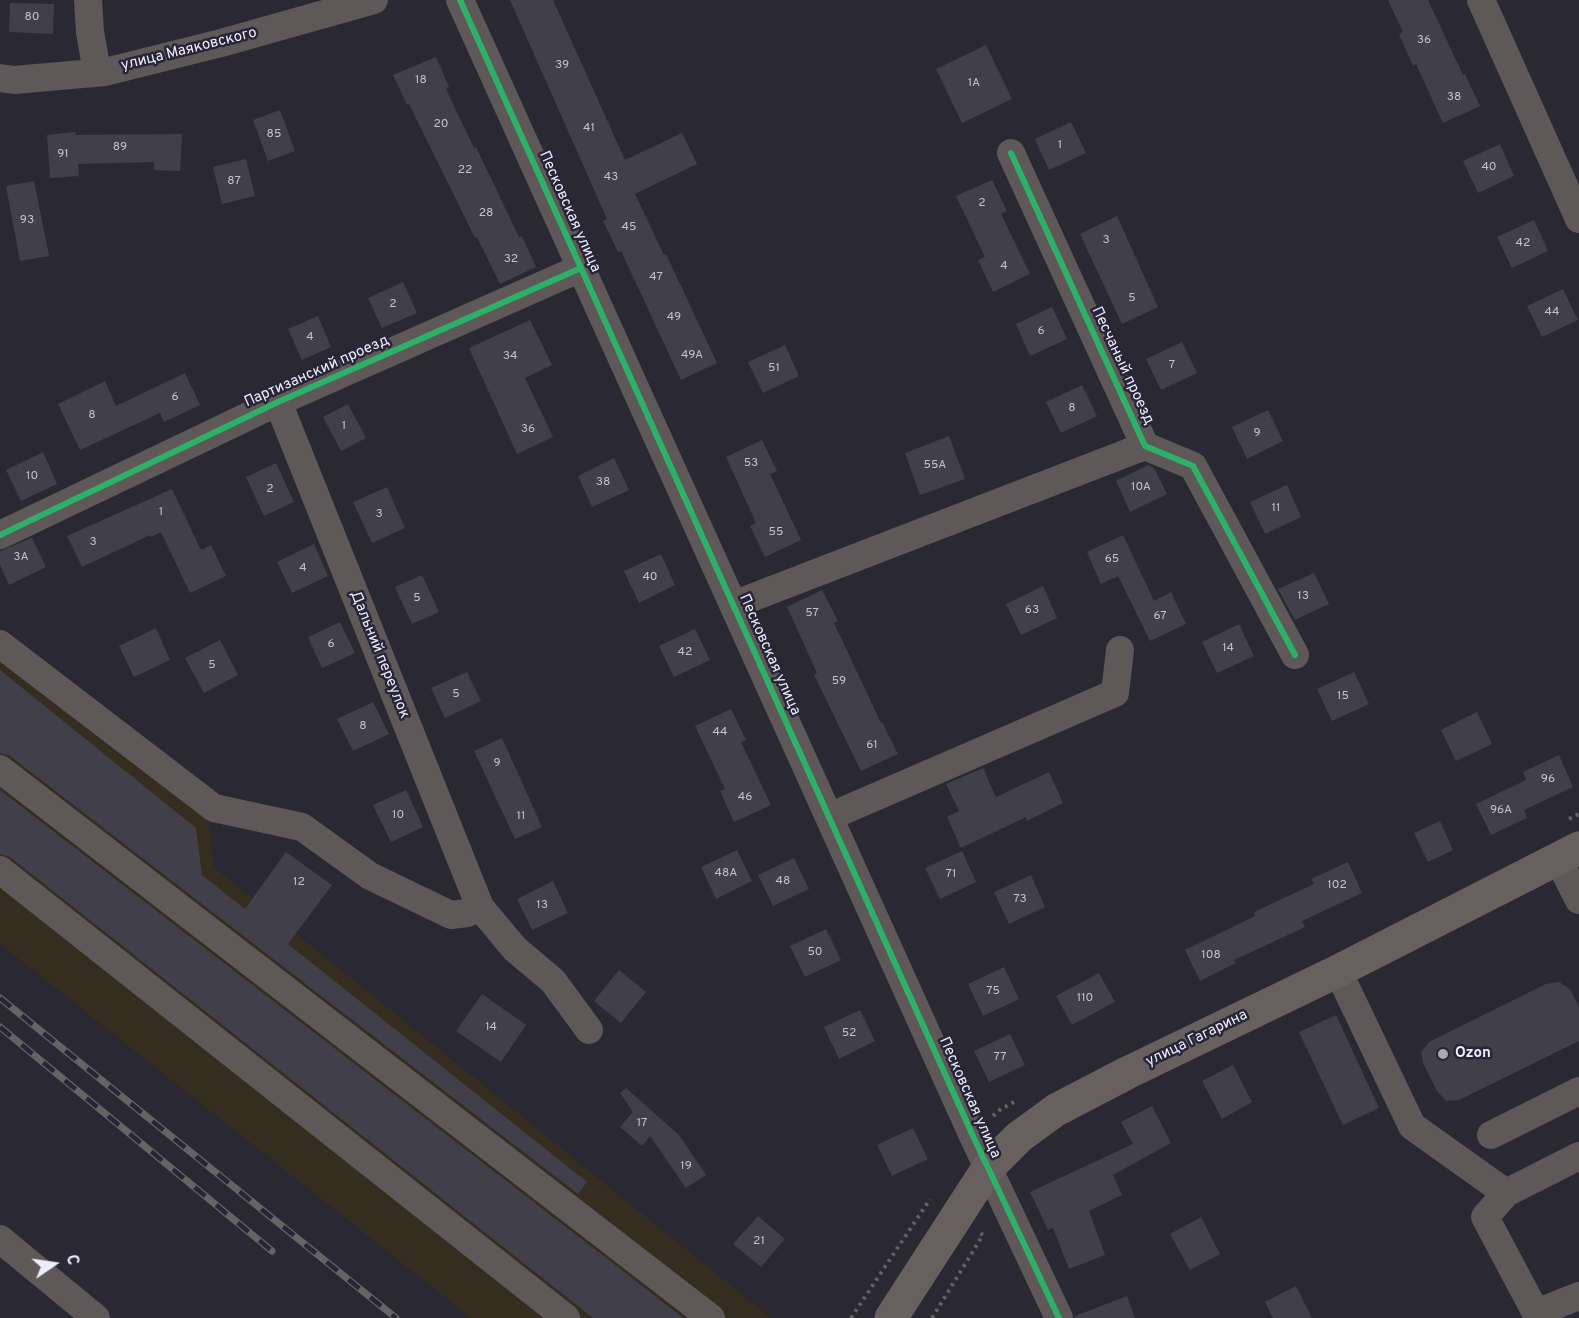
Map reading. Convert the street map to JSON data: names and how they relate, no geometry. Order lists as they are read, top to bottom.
{
  "streets": {
    "main road": ["улица Гагарина"],
    "street": [
      "улица Маяковского",
      "Песковская улица",
      "Песчаный проезд",
      "Партизанский проезд",
      "Дальний переулок"
    ]
  },
  "crossings": [
    ["Песковская улица", "Партизанский проезд"],
    ["Песковская улица", "улица Гагарина"],
    ["Партизанский проезд", "Дальний переулок"]
  ],
  "places": ["Ozon"],
  "house_numbers": [
    "80",
    "36",
    "39",
    "18",
    "1А",
    "38",
    "20",
    "41",
    "85",
    "1",
    "89",
    "91",
    "40",
    "22",
    "43",
    "87",
    "2",
    "28",
    "93",
    "45",
    "3",
    "42",
    "32",
    "4",
    "47",
    "5",
    "2",
    "44",
    "49",
    "6",
    "4",
    "49А",
    "34",
    "7",
    "51",
    "6",
    "8",
    "8",
    "1",
    "36",
    "9",
    "53",
    "55А",
    "10",
    "38",
    "10А",
    "2",
    "11",
    "1",
    "3",
    "55",
    "3",
    "3А",
    "65",
    "4",
    "40",
    "13",
    "5",
    "63",
    "57",
    "67",
    "6",
    "14",
    "42",
    "5",
    "59",
    "5",
    "15",
    "8",
    "44",
    "61",
    "9",
    "96",
    "46",
    "96А",
    "10",
    "11",
    "48А",
    "71",
    "48",
    "12",
    "102",
    "73",
    "13",
    "50",
    "108",
    "75",
    "110",
    "14",
    "52",
    "77",
    "17",
    "19",
    "21"
  ],
  "north": "right"
}
